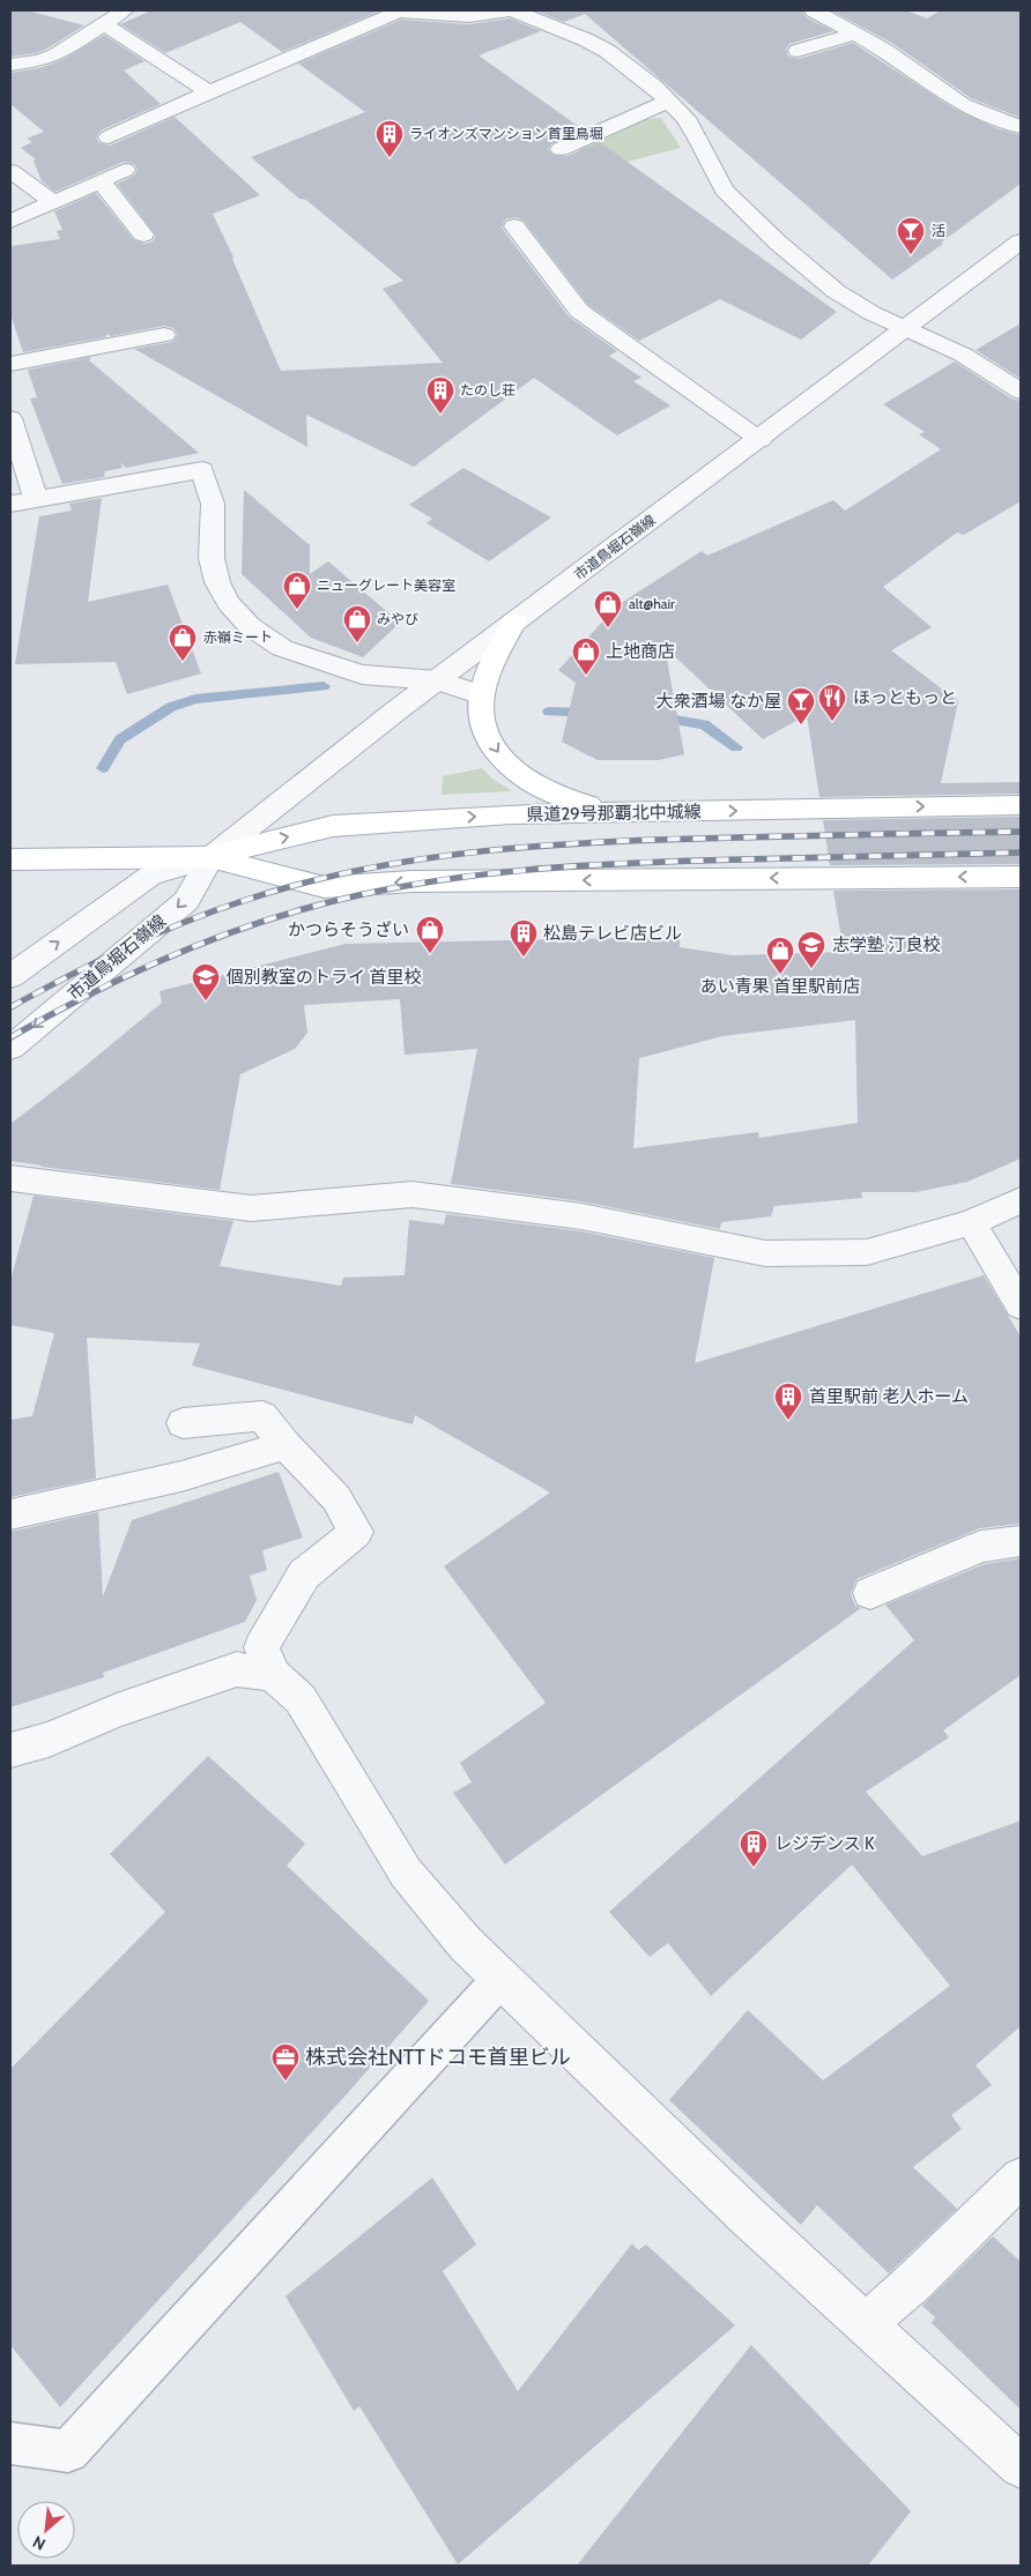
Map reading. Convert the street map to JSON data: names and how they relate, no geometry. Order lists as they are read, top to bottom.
{
  "streets": {
    "main road": ["県道29号那覇北中城線"],
    "street": ["市道鳥堀石嶺線"]
  },
  "crossings": [
    ["市道鳥堀石嶺線", "県道29号那覇北中城線"]
  ],
  "places": {
    "building": [
      "ライオンズマンション首里鳥堀",
      "たのし荘",
      "松島テレビ店ビル",
      "首里駅前 老人ホーム",
      "レジデンス K"
    ],
    "bar": ["活", "大衆酒場 なか屋"],
    "shop": [
      "ニューグレート美容室",
      "alt@hair",
      "みやび",
      "赤嶺ミート",
      "上地商店",
      "かつらそうざい",
      "あい青果 首里駅前店"
    ],
    "restaurant": ["ほっともっと"],
    "school or university": ["志学塾 汀良校", "個別教室のトライ 首里校"],
    "office": ["株式会社NTTドコモ首里ビル"]
  },
  "north": "bottom left"
}
